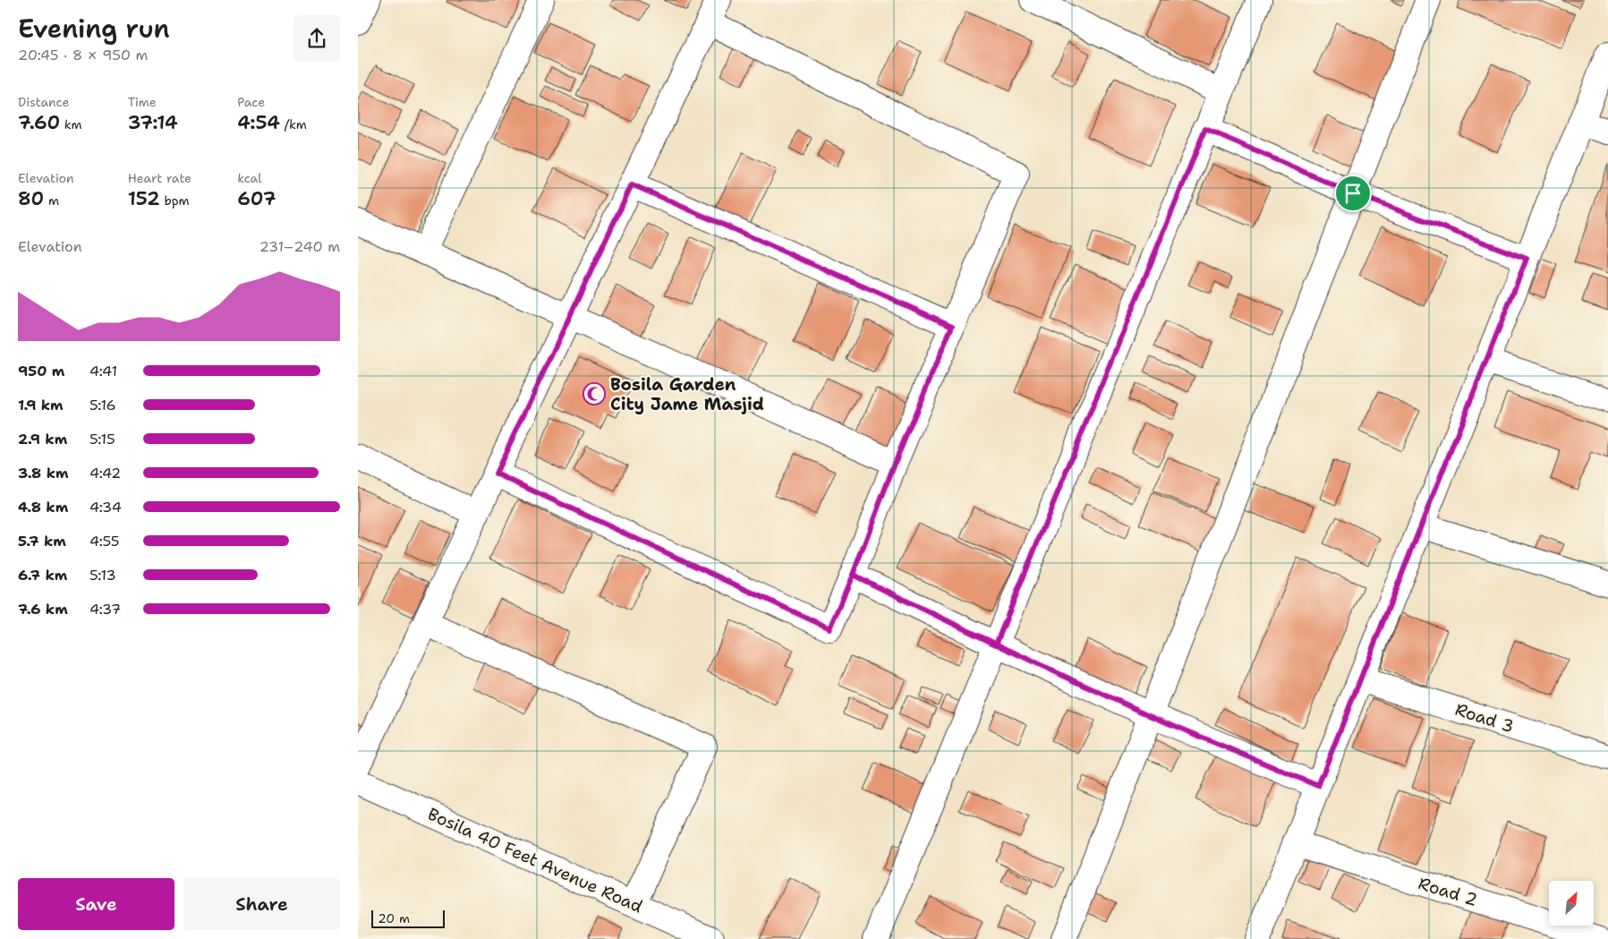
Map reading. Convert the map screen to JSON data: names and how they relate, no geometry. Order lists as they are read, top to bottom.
{
  "streets": {
    "street": ["Road 3", "Bosila 40 Feet Avenue Road", "Road 2"]
  },
  "places": {
    "mosque": ["Bosila Garden City Jame Masjid"]
  },
  "scale_bar": "20 m",
  "north": "top right",
  "page": {
    "heading": ["Evening run", "20:45 · 8 × 950 m"],
    "stats": [
      ["Distance", "7.60 km"],
      ["Time", "37:14"],
      ["Pace", "4:54 /km"],
      ["Elevation", "80 m"],
      ["Heart rate", "152 bpm"],
      ["kcal", "607"]
    ],
    "chart": ["Elevation", "231–240 m"],
    "list": [
      {
        "name": "950 m",
        "note": "4:41"
      },
      {
        "name": "1.9 km",
        "note": "5:16"
      },
      {
        "name": "2.9 km",
        "note": "5:15"
      },
      {
        "name": "3.8 km",
        "note": "4:42"
      },
      {
        "name": "4.8 km",
        "note": "4:34"
      },
      {
        "name": "5.7 km",
        "note": "4:55"
      },
      {
        "name": "6.7 km",
        "note": "5:13"
      },
      {
        "name": "7.6 km",
        "note": "4:37"
      }
    ],
    "buttons": ["Save", "Share"],
    "scale": "20 m"
  }
}
